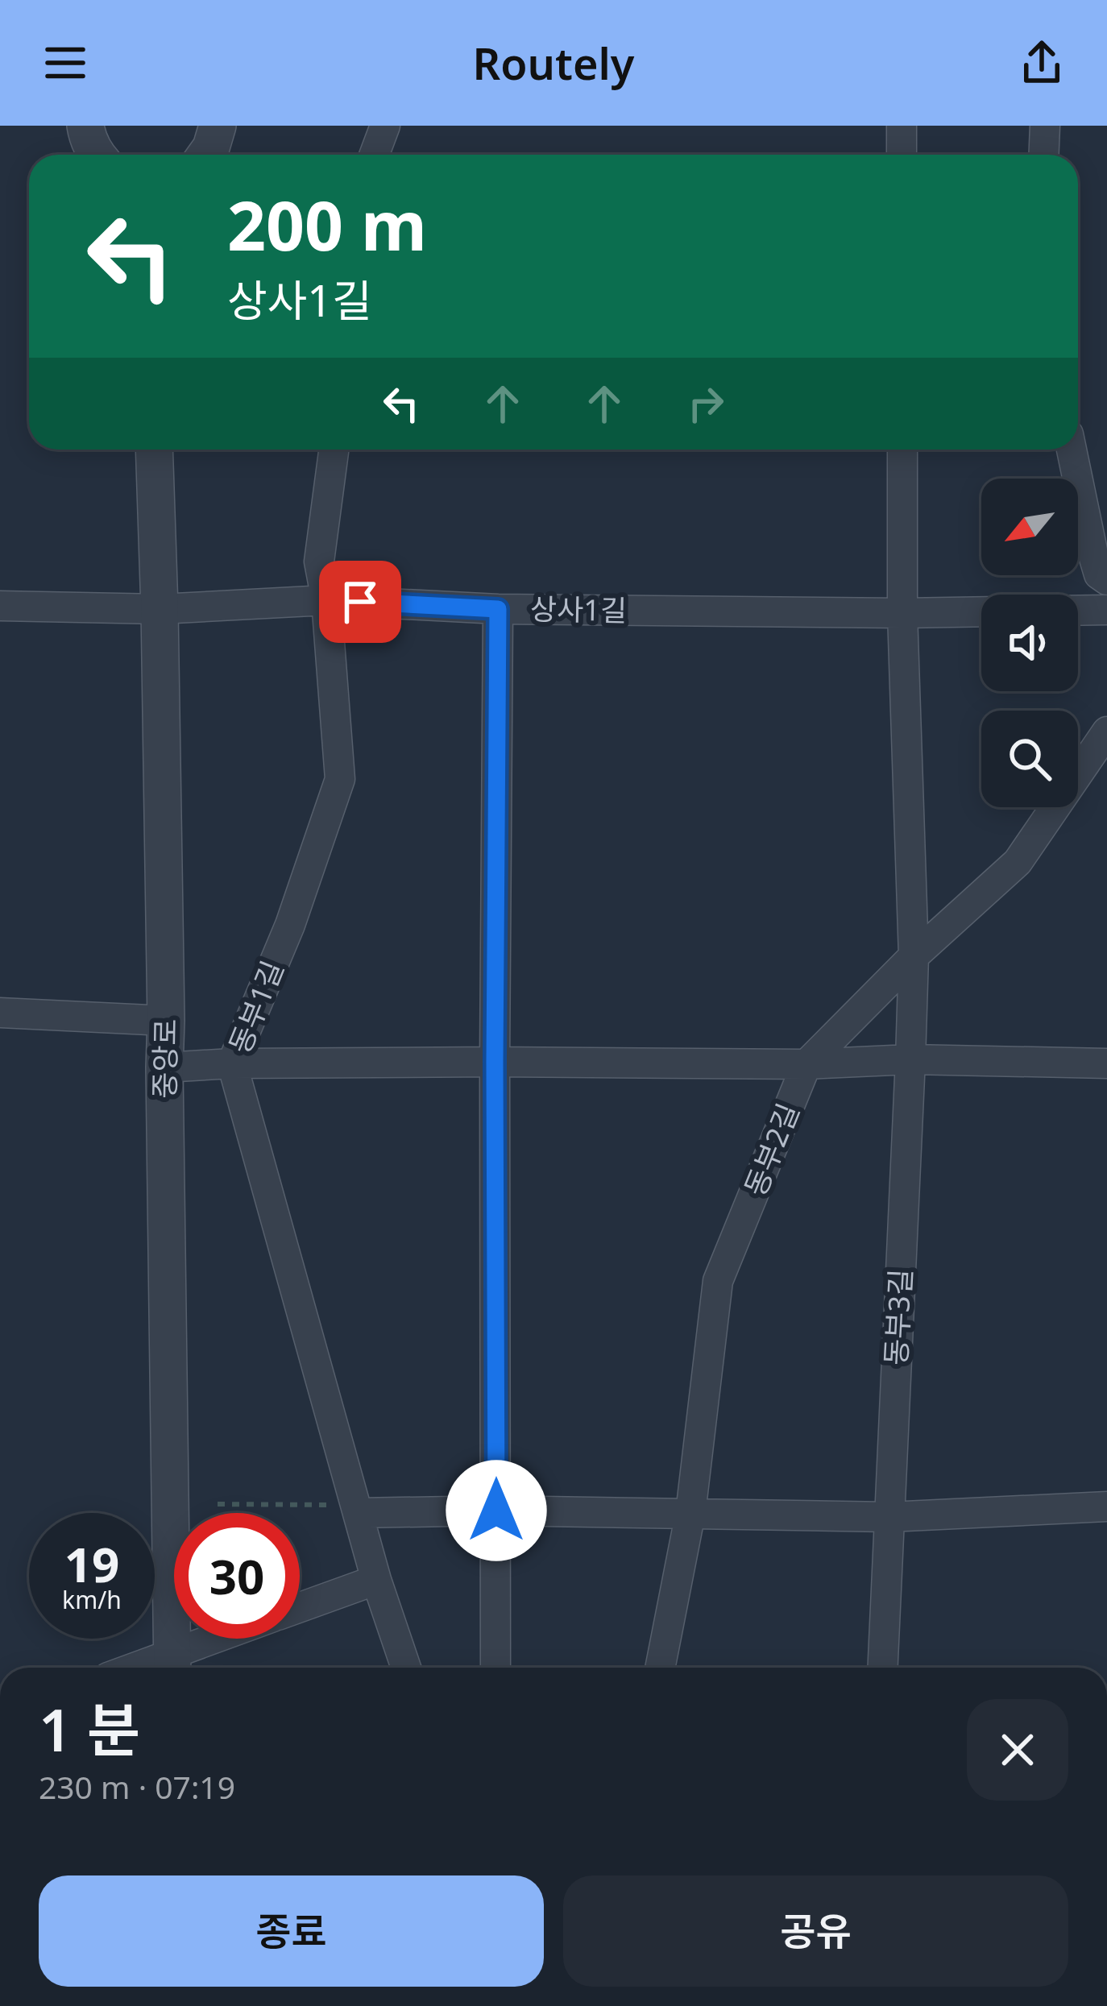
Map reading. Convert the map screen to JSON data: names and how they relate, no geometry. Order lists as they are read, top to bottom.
{
  "streets": {
    "street": [
      "상사1길",
      "동부1길",
      "중앙로",
      "동부2길",
      "동부3길"
    ]
  },
  "crossings": [
    ["상사1길", "동부1길"],
    ["상사1길", "중앙로"],
    ["상사1길", "동부3길"],
    ["동부2길", "동부3길"]
  ],
  "north": "bottom left",
  "page": {
    "header": "Routely",
    "turn": ["200 m", "상사1길"],
    "speed": "19 km/h",
    "limit": "30",
    "heading": ["1 분", "230 m · 07:19"],
    "buttons": ["종료", "공유"]
  }
}
